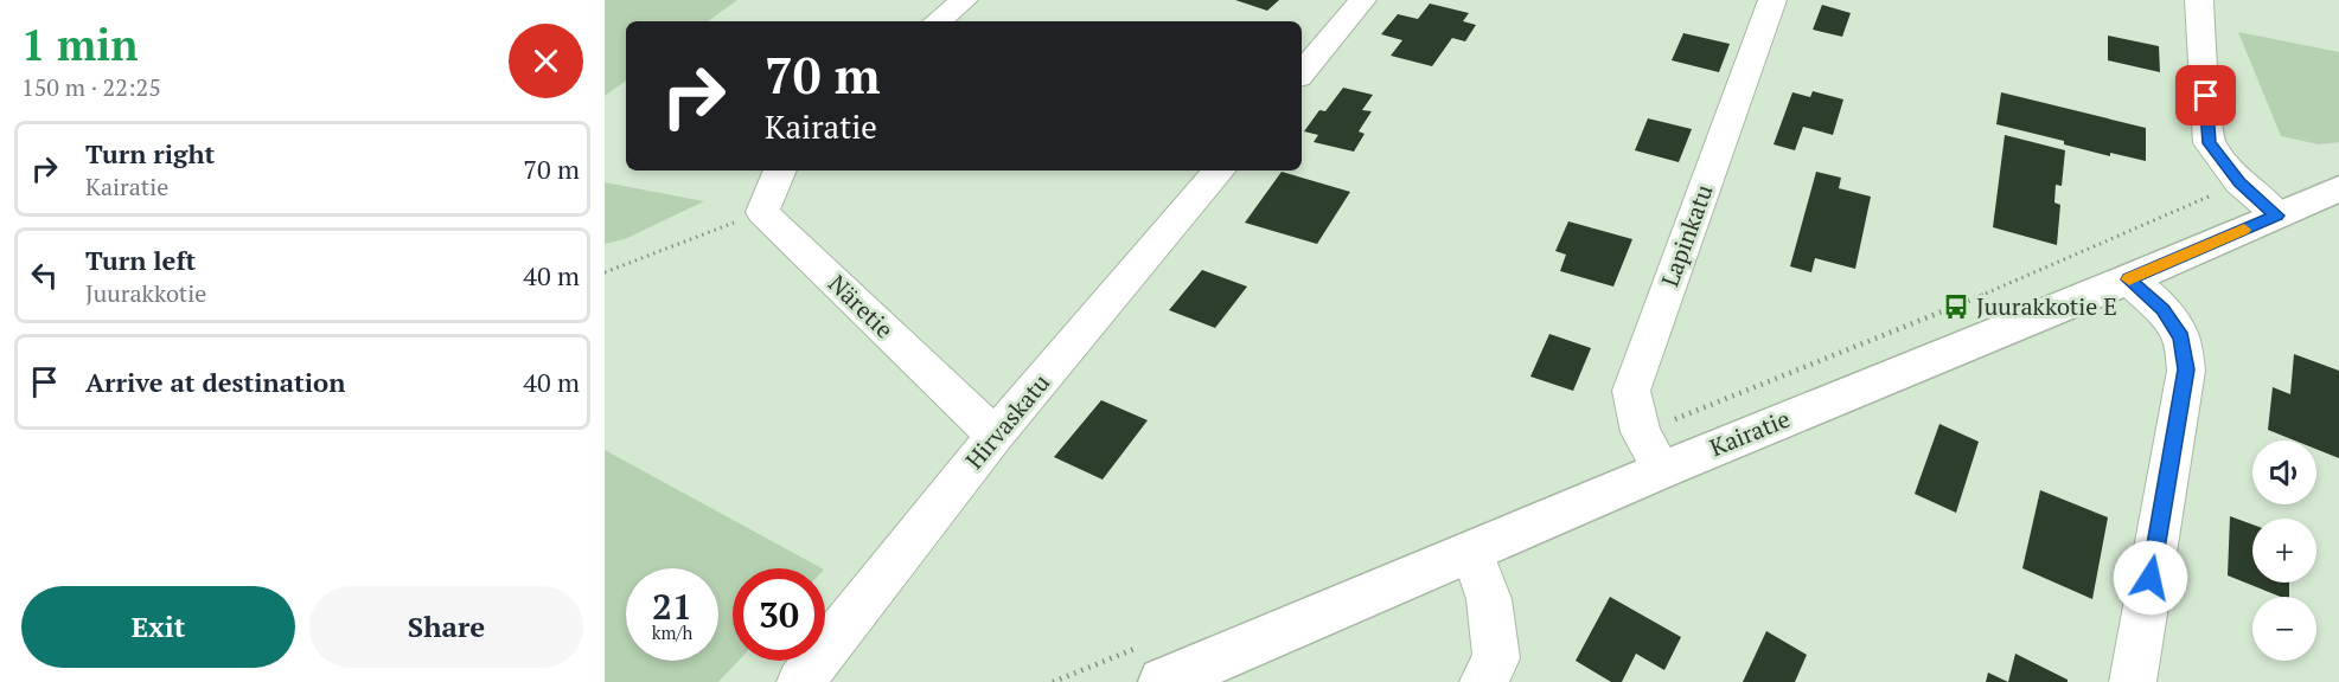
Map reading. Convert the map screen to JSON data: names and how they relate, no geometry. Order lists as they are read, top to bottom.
{
  "streets": {
    "main road": ["Kairatie"],
    "street": ["Lapinkatu", "Näretie", "Hirvaskatu"]
  },
  "crossings": [
    ["Lapinkatu", "Kairatie"],
    ["Näretie", "Hirvaskatu"]
  ],
  "places": {
    "bus stop": ["Juurakkotie E"]
  },
  "page": {
    "heading": ["1 min", "150 m · 22:25"],
    "turn": ["70 m", "Kairatie"],
    "list": [
      {
        "name": "Turn right",
        "note": "Kairatie",
        "value": "70 m"
      },
      {
        "name": "Turn left",
        "note": "Juurakkotie",
        "value": "40 m"
      },
      {
        "name": "Arrive at destination",
        "value": "40 m"
      }
    ],
    "map_buttons": ["+", "−"],
    "speed": "21 km/h",
    "limit": "30",
    "buttons": ["Exit", "Share"]
  }
}
